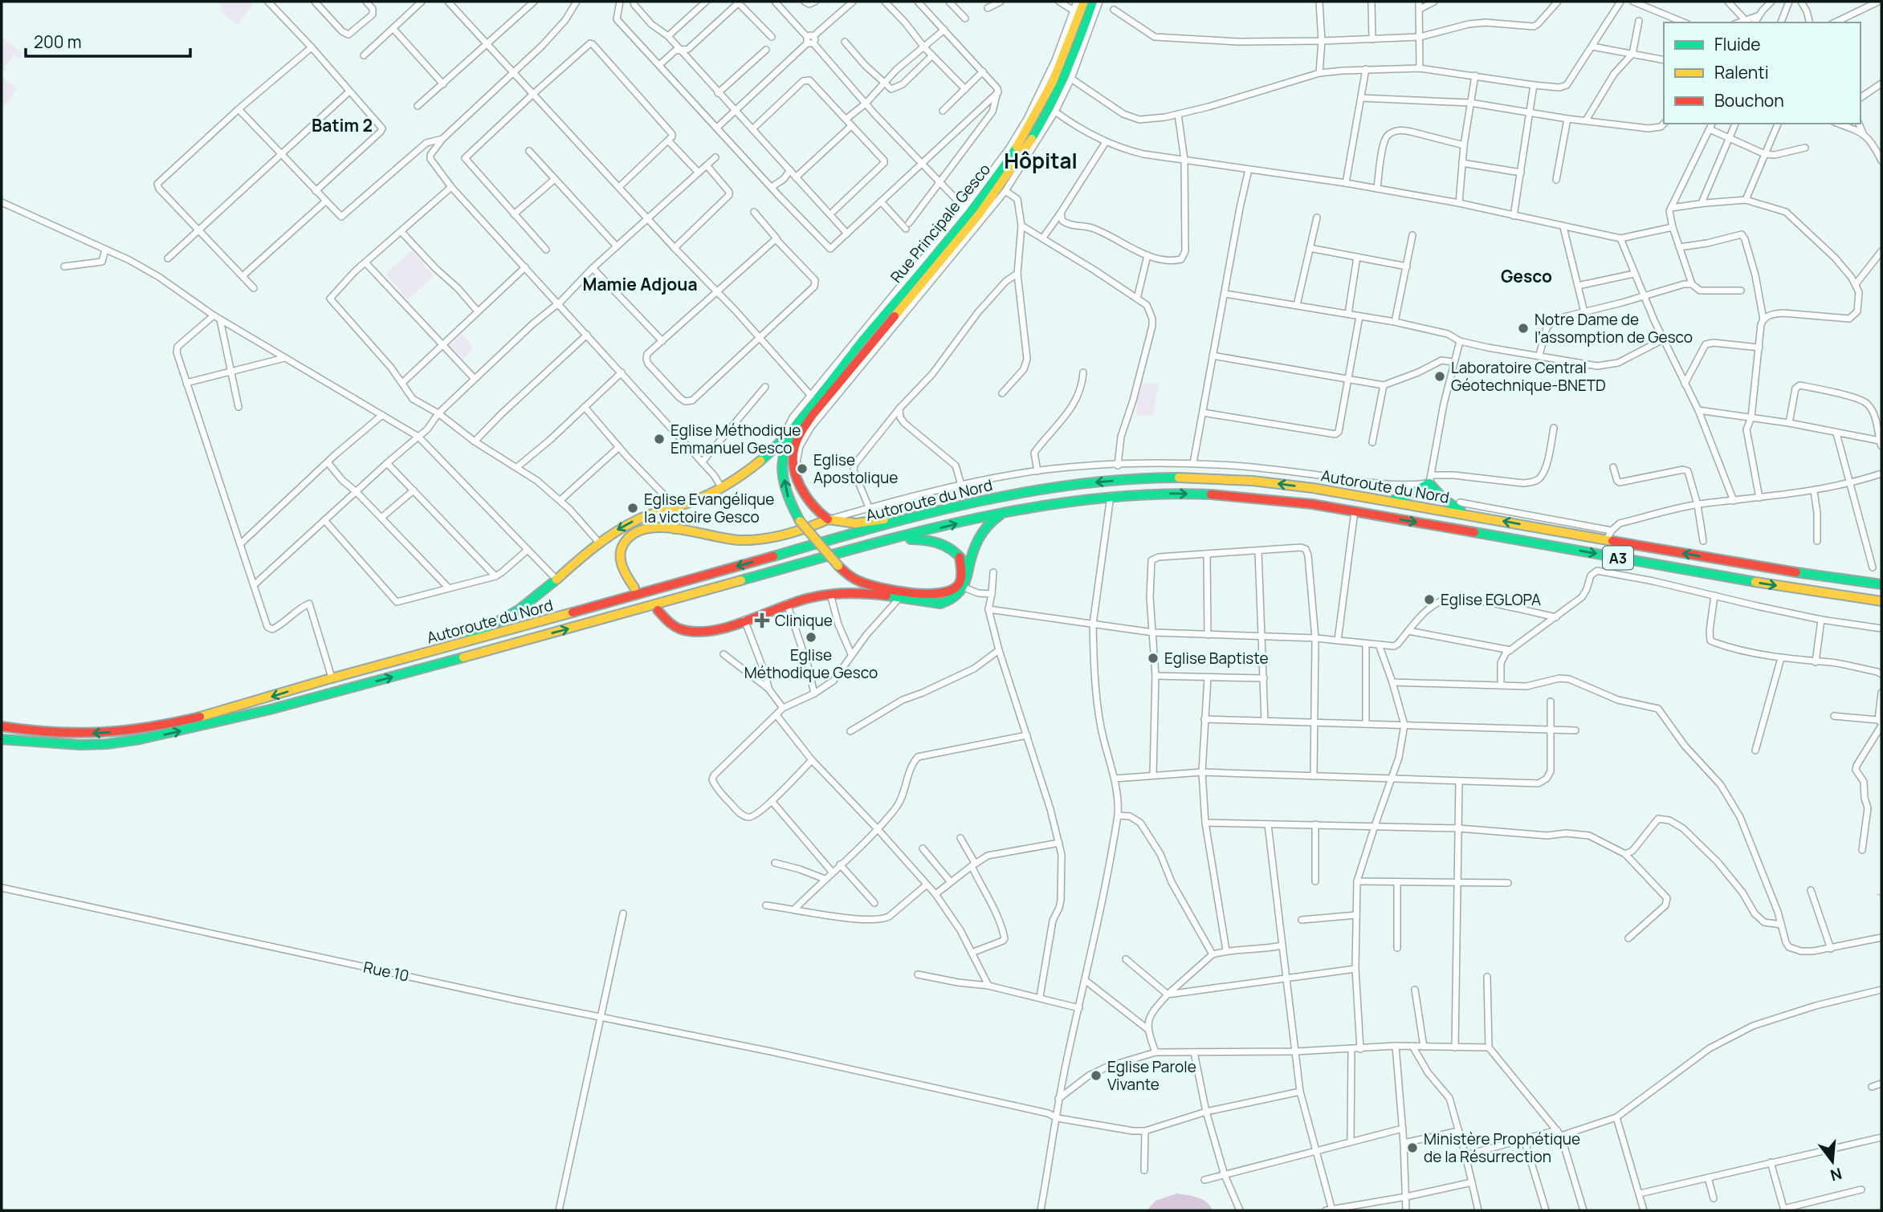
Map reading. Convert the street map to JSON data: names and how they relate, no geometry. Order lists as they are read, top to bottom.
{
  "streets": {
    "main road": ["Rue Principale Gesco", "Autoroute du Nord", "A3"],
    "street": ["Rue 10"]
  },
  "crossings": [
    ["Rue Principale Gesco", "Autoroute du Nord"]
  ],
  "districts": [
    "Batim 2",
    "Hôpital",
    "Gesco",
    "Mamie Adjoua"
  ],
  "places": {
    "other": [
      "Notre Dame de l’assomption de Gesco",
      "Laboratoire Central Géotechnique-BNETD",
      "Eglise Méthodique Emmanuel Gesco",
      "Eglise Apostolique",
      "Eglise Evangélique la victoire Gesco",
      "Eglise EGLOPA",
      "Eglise Méthodique Gesco",
      "Eglise Baptiste",
      "Eglise Parole Vivante",
      "Ministère Prophétique de la Résurrection"
    ],
    "health": ["Clinique"]
  },
  "legend": ["Fluide", "Ralenti", "Bouchon"],
  "scale_bar": "200 m",
  "north": "bottom"
}
